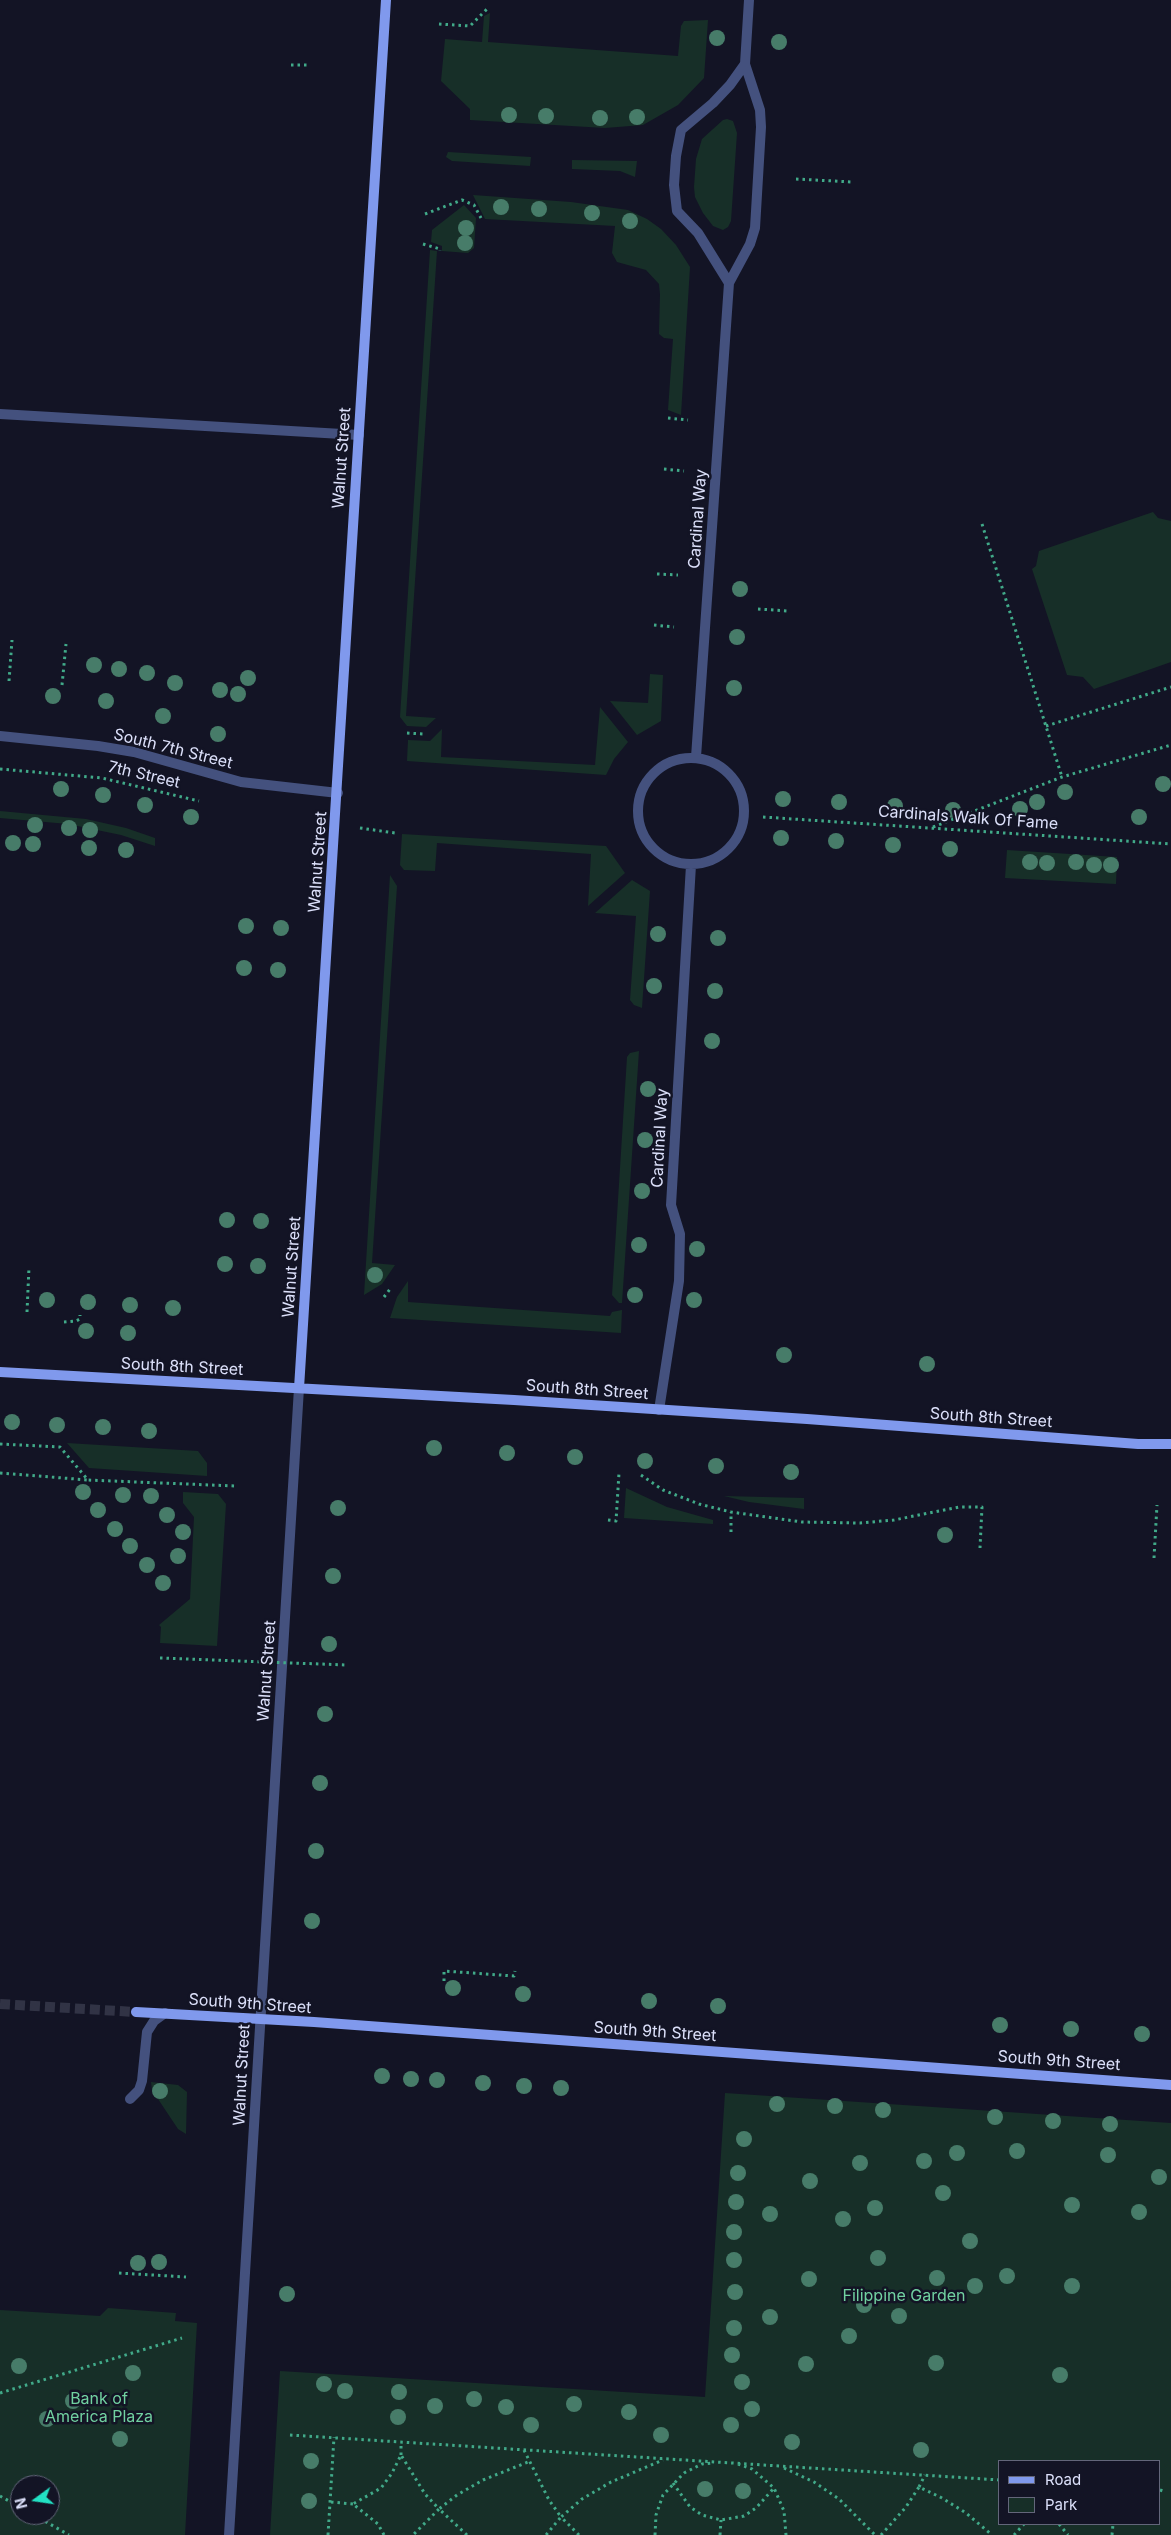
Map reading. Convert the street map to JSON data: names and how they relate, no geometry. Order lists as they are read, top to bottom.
{
  "streets": {
    "street": [
      "Walnut Street",
      "Cardinal Way",
      "South 7th Street",
      "South 8th Street",
      "South 9th Street"
    ],
    "path": ["7th Street", "Cardinals Walk Of Fame"]
  },
  "crossings": [
    ["Walnut Street", "South 7th Street"],
    ["Walnut Street", "South 8th Street"],
    ["Walnut Street", "South 9th Street"],
    ["Cardinal Way", "South 8th Street"]
  ],
  "parks": ["Filippine Garden", "Bank of America Plaza"],
  "legend": ["Road", "Park"],
  "north": "left"
}
